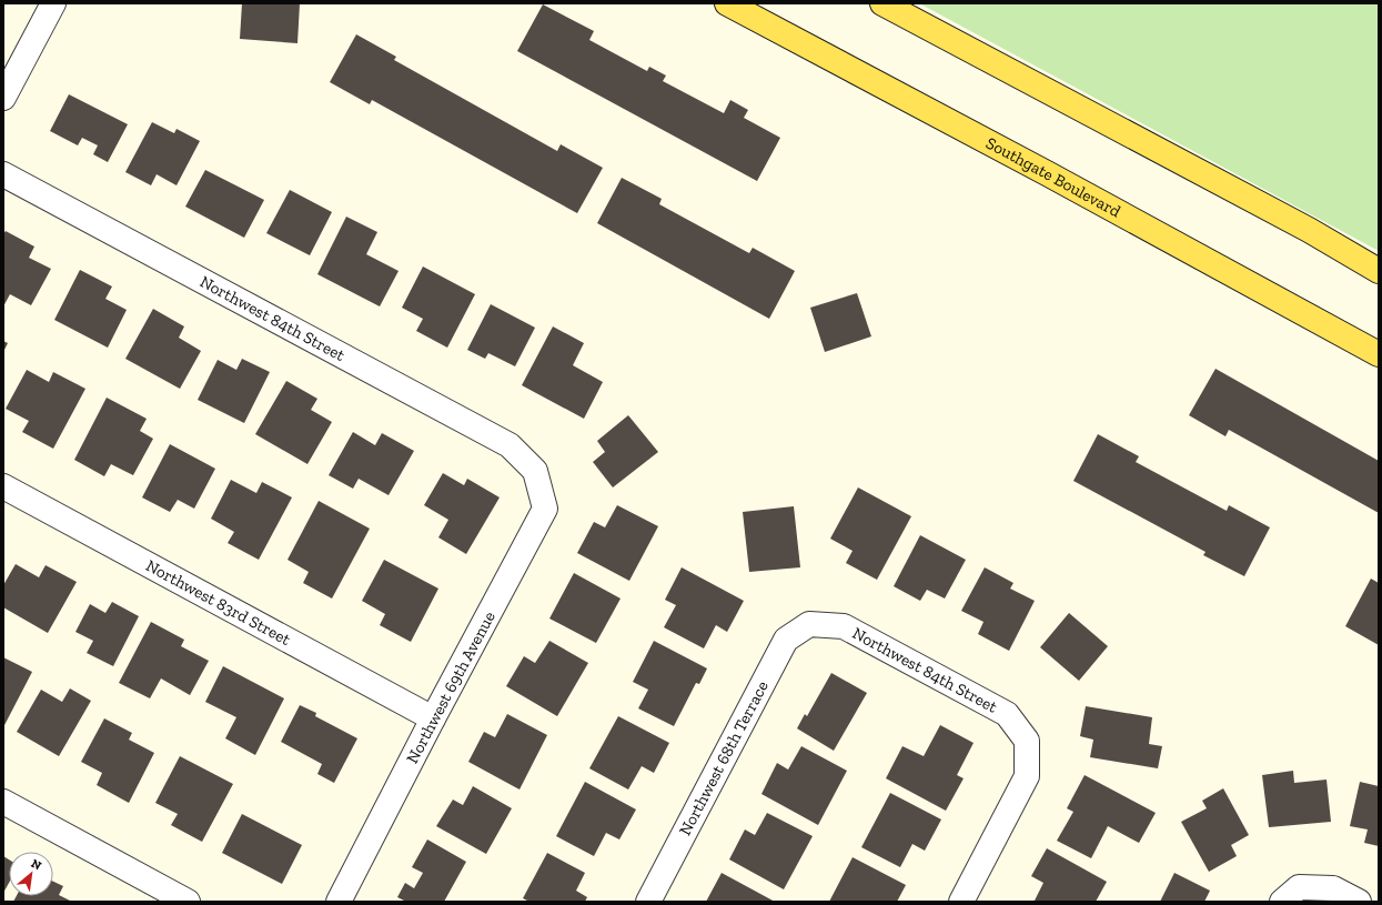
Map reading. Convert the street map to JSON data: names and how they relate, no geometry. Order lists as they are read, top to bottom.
{
  "streets": {
    "main road": ["Southgate Boulevard"],
    "street": [
      "Northwest 84th Street",
      "Northwest 83rd Street",
      "Northwest 69th Avenue",
      "Northwest 68th Terrace"
    ]
  },
  "crossings": [
    ["Northwest 84th Street", "Northwest 69th Avenue"],
    ["Northwest 84th Street", "Northwest 68th Terrace"],
    ["Northwest 83rd Street", "Northwest 69th Avenue"]
  ],
  "north": "top right"
}
